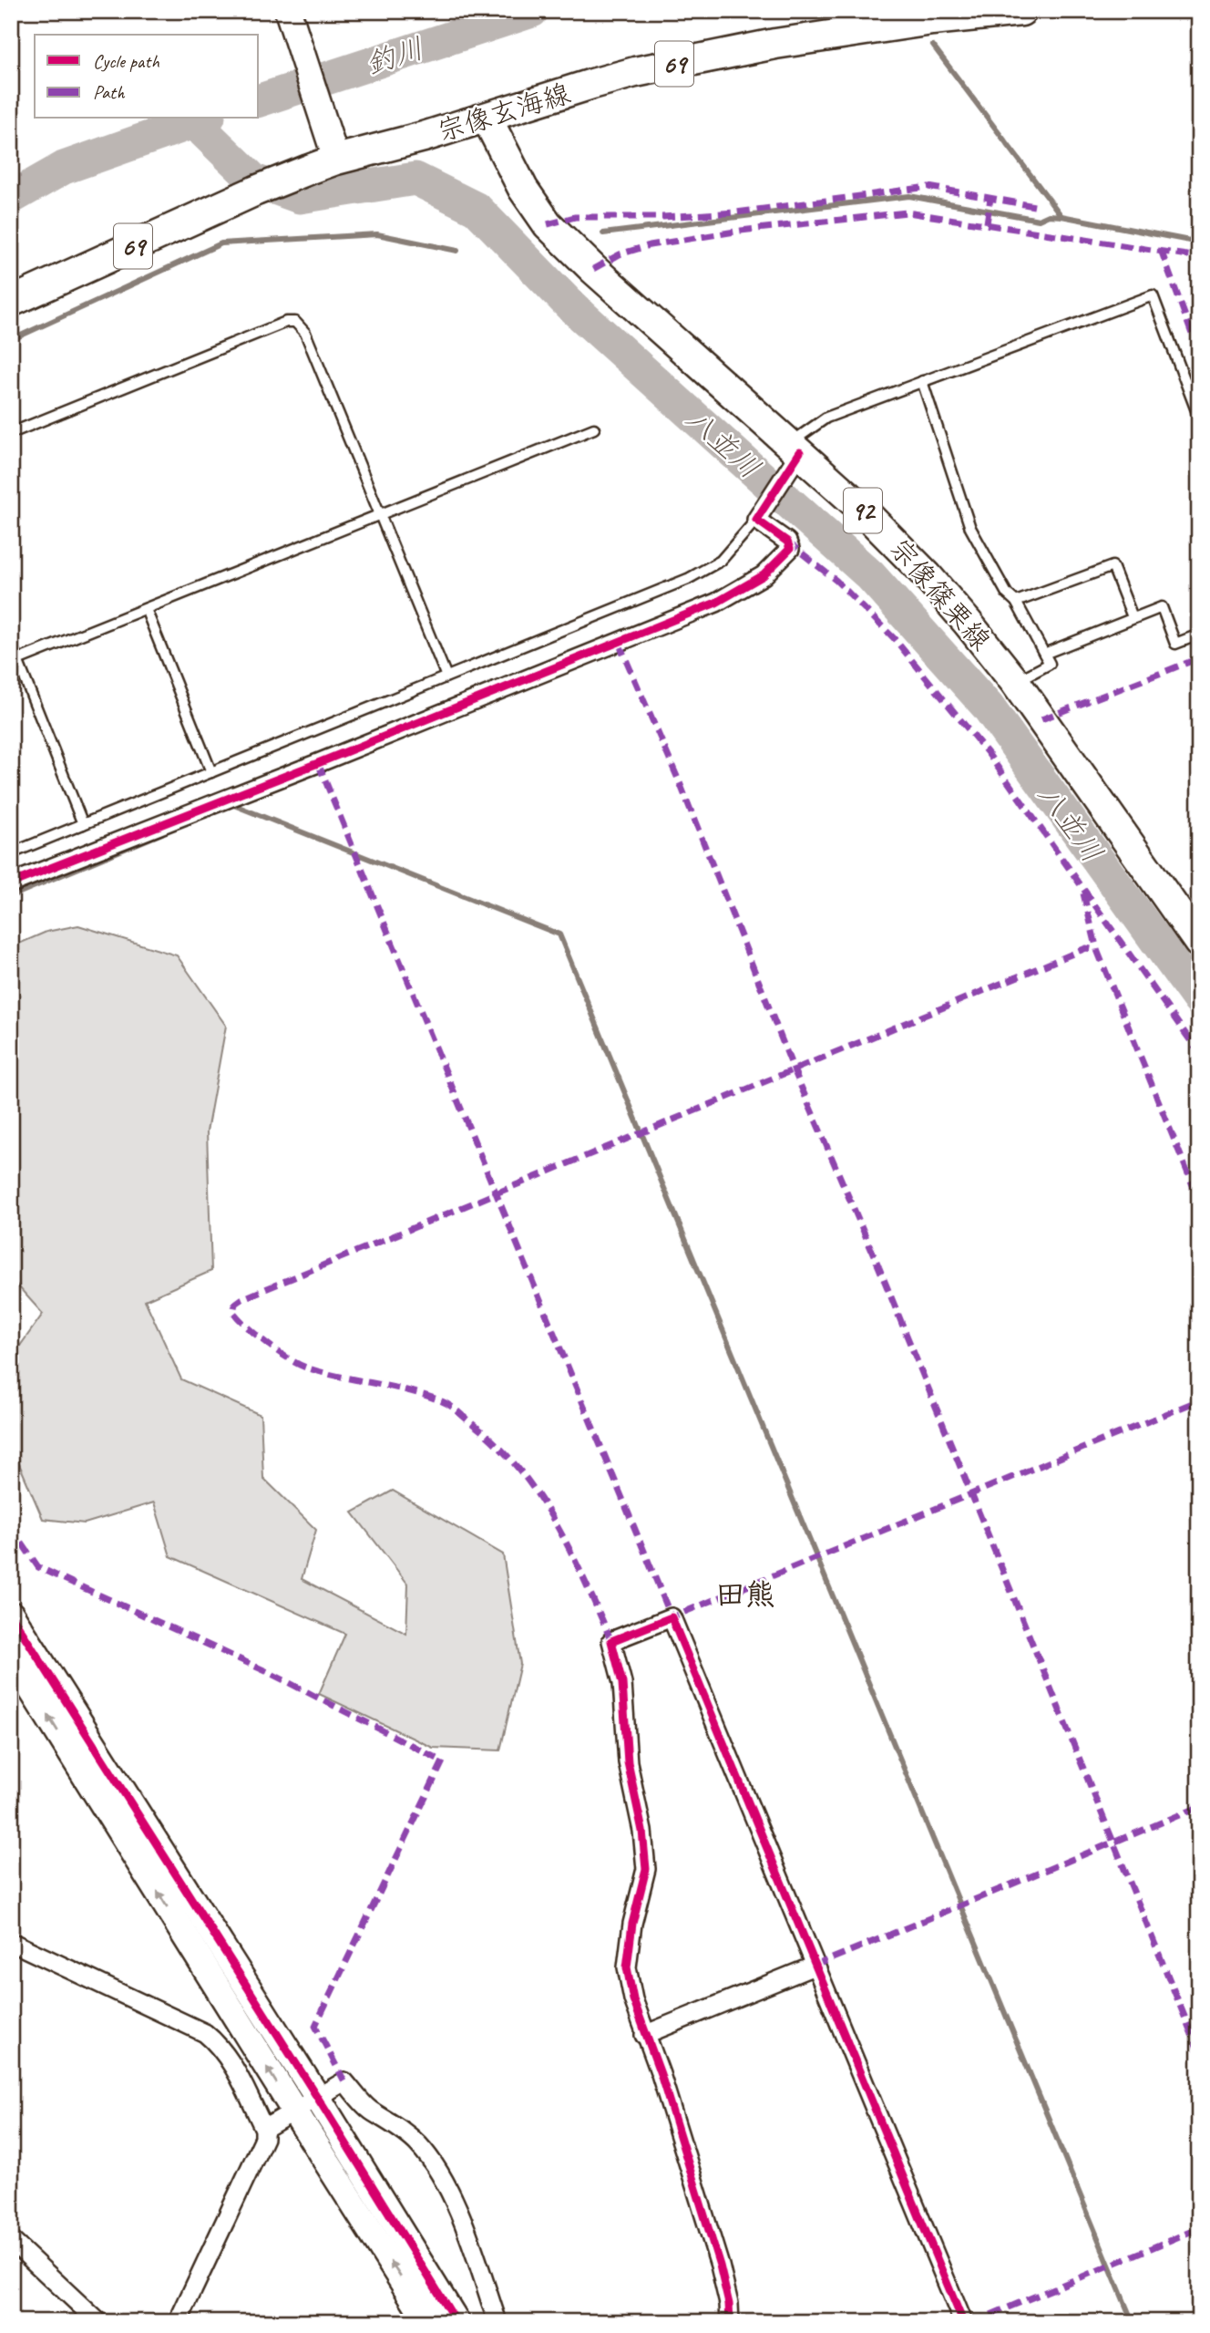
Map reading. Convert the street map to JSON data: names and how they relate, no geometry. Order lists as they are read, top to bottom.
{
  "streets": {
    "main road": [
      "69",
      "宗像玄海線",
      "92",
      "宗像篠栗線"
    ]
  },
  "crossings": [
    ["宗像玄海線", "宗像篠栗線"]
  ],
  "districts": ["田熊"],
  "water": ["釣川", "八並川"],
  "legend": ["Cycle path", "Path"]
}
